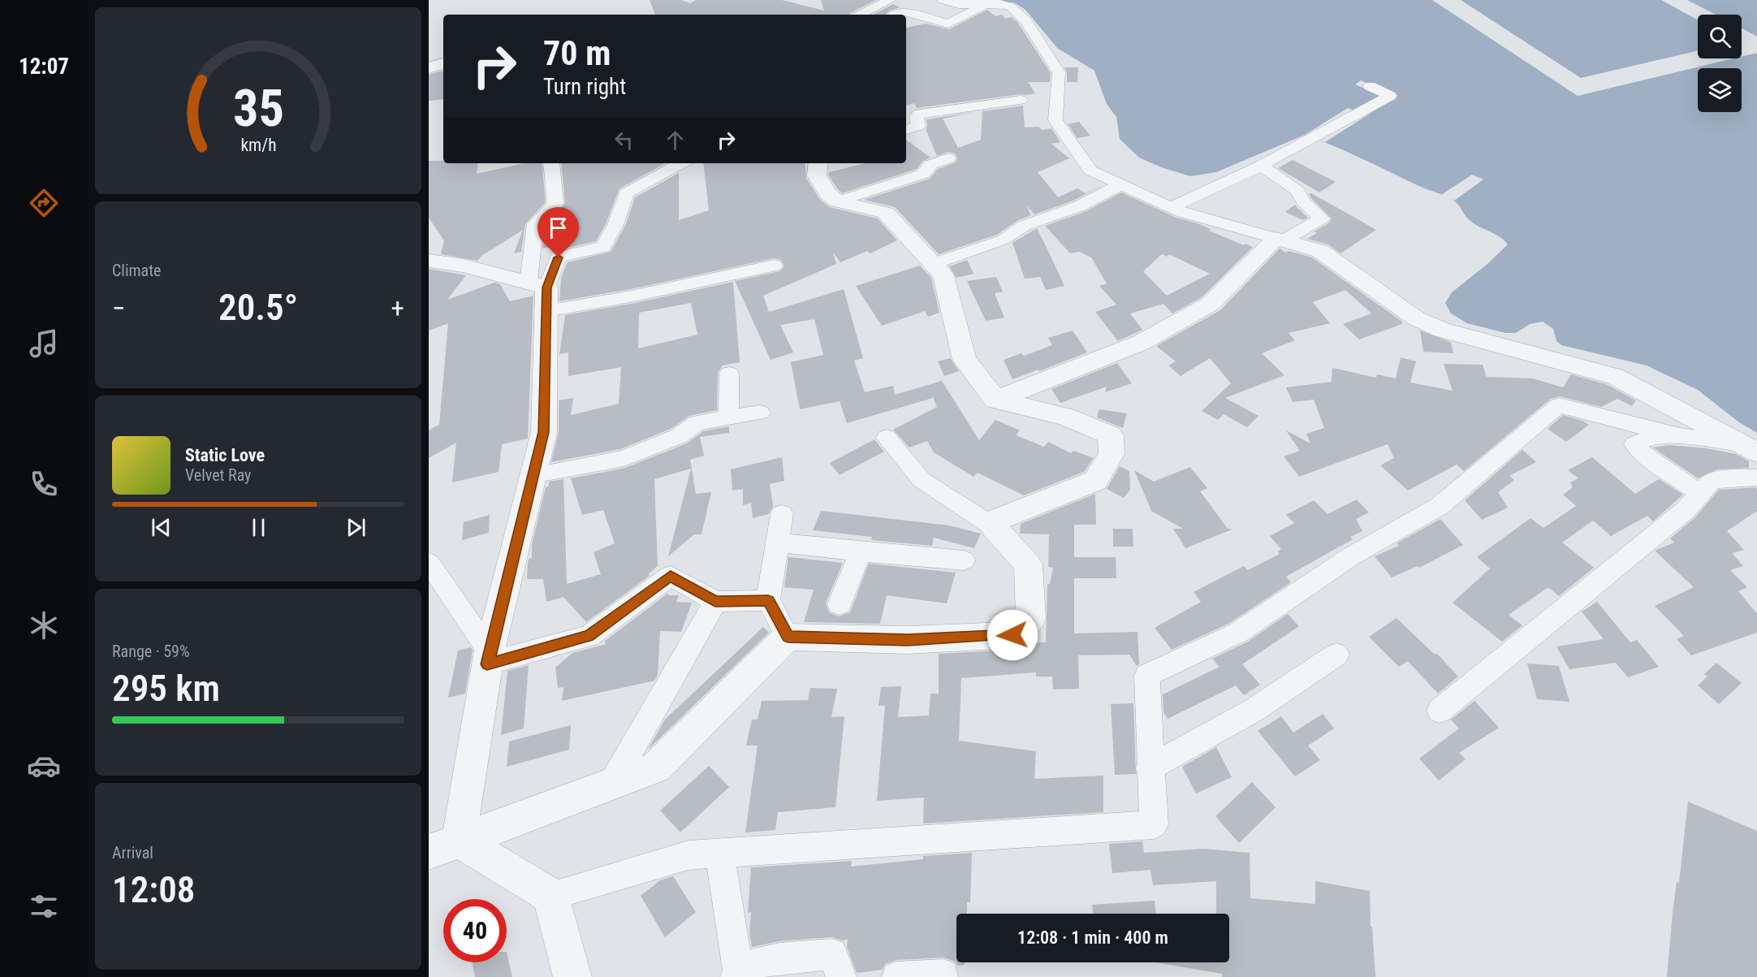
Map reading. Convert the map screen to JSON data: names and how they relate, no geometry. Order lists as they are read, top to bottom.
{
  "page": {
    "tabs": "12:07",
    "turn": ["70 m", "Turn right"],
    "tile": [
      "Climate",
      ["Range · 59%", "295 km"],
      ["Arrival", "12:08"]
    ],
    "heat": ["−", "20.5°", "+"],
    "song": ["Static Love", "Velvet Ray"],
    "limit": "40",
    "trip": "12:08 · 1 min · 400 m",
    "gauge": ["35", "km/h"]
  }
}
